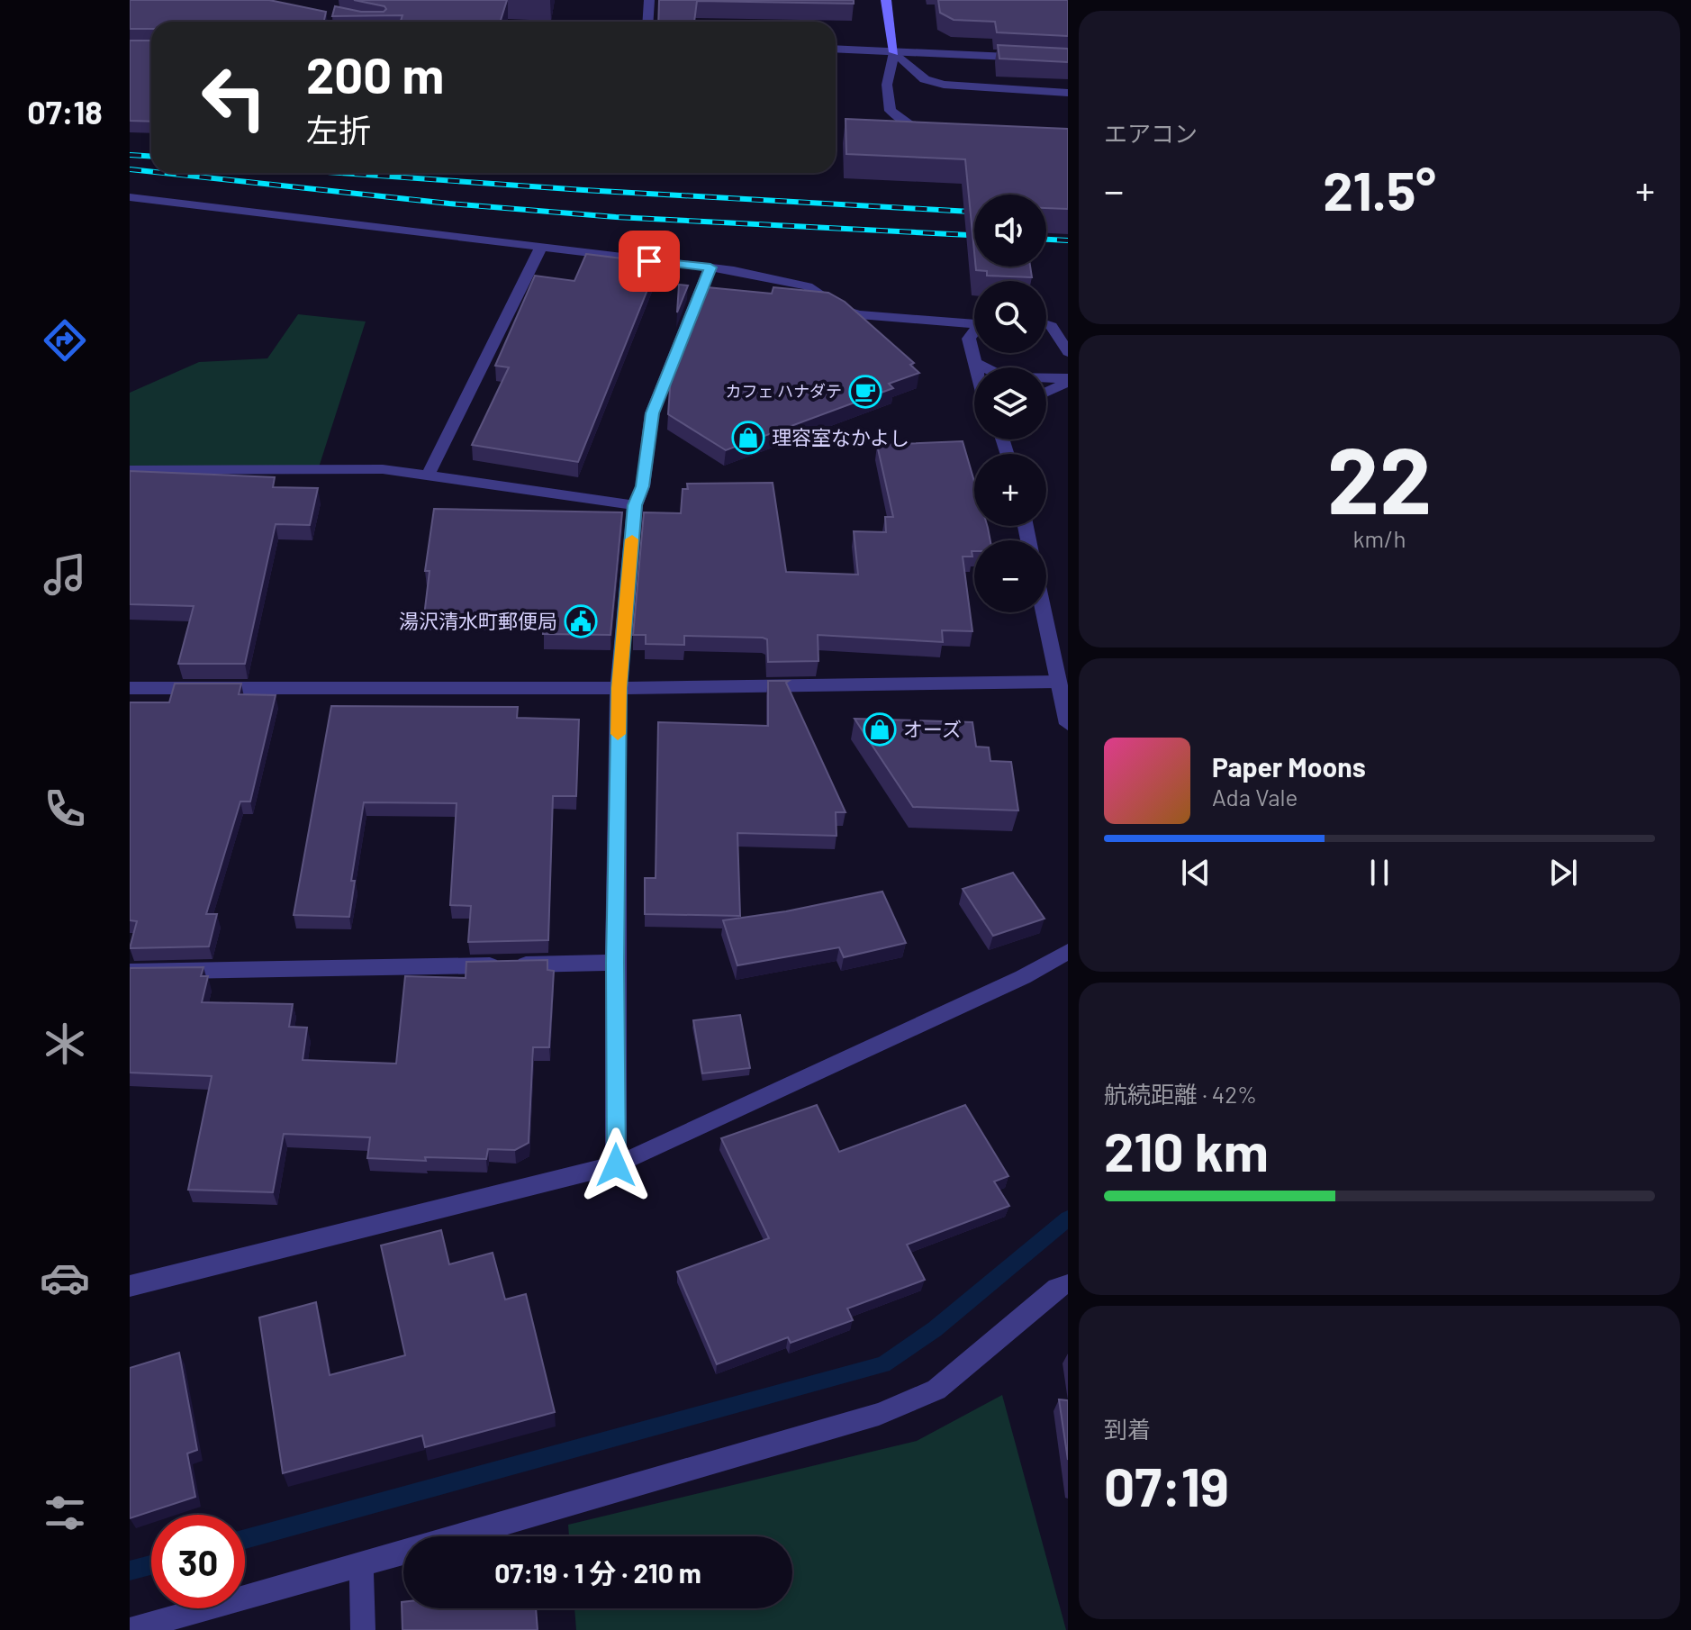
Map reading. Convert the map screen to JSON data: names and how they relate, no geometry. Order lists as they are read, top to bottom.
{
  "places": {
    "cafe": ["カフェ ハナダテ"],
    "shop": ["理容室なかよし", "オーズ"],
    "public building": ["湯沢清水町郵便局"]
  },
  "page": {
    "tabs": "07:18",
    "tile": [
      "エアコン",
      ["22", "km/h"],
      ["航続距離 · 42%", "210 km"],
      ["到着", "07:19"]
    ],
    "turn": ["200 m", "左折"],
    "heat": ["−", "21.5°", "+"],
    "map_buttons": ["+", "−"],
    "song": ["Paper Moons", "Ada Vale"],
    "limit": "30",
    "trip": "07:19 · 1 分 · 210 m"
  }
}
